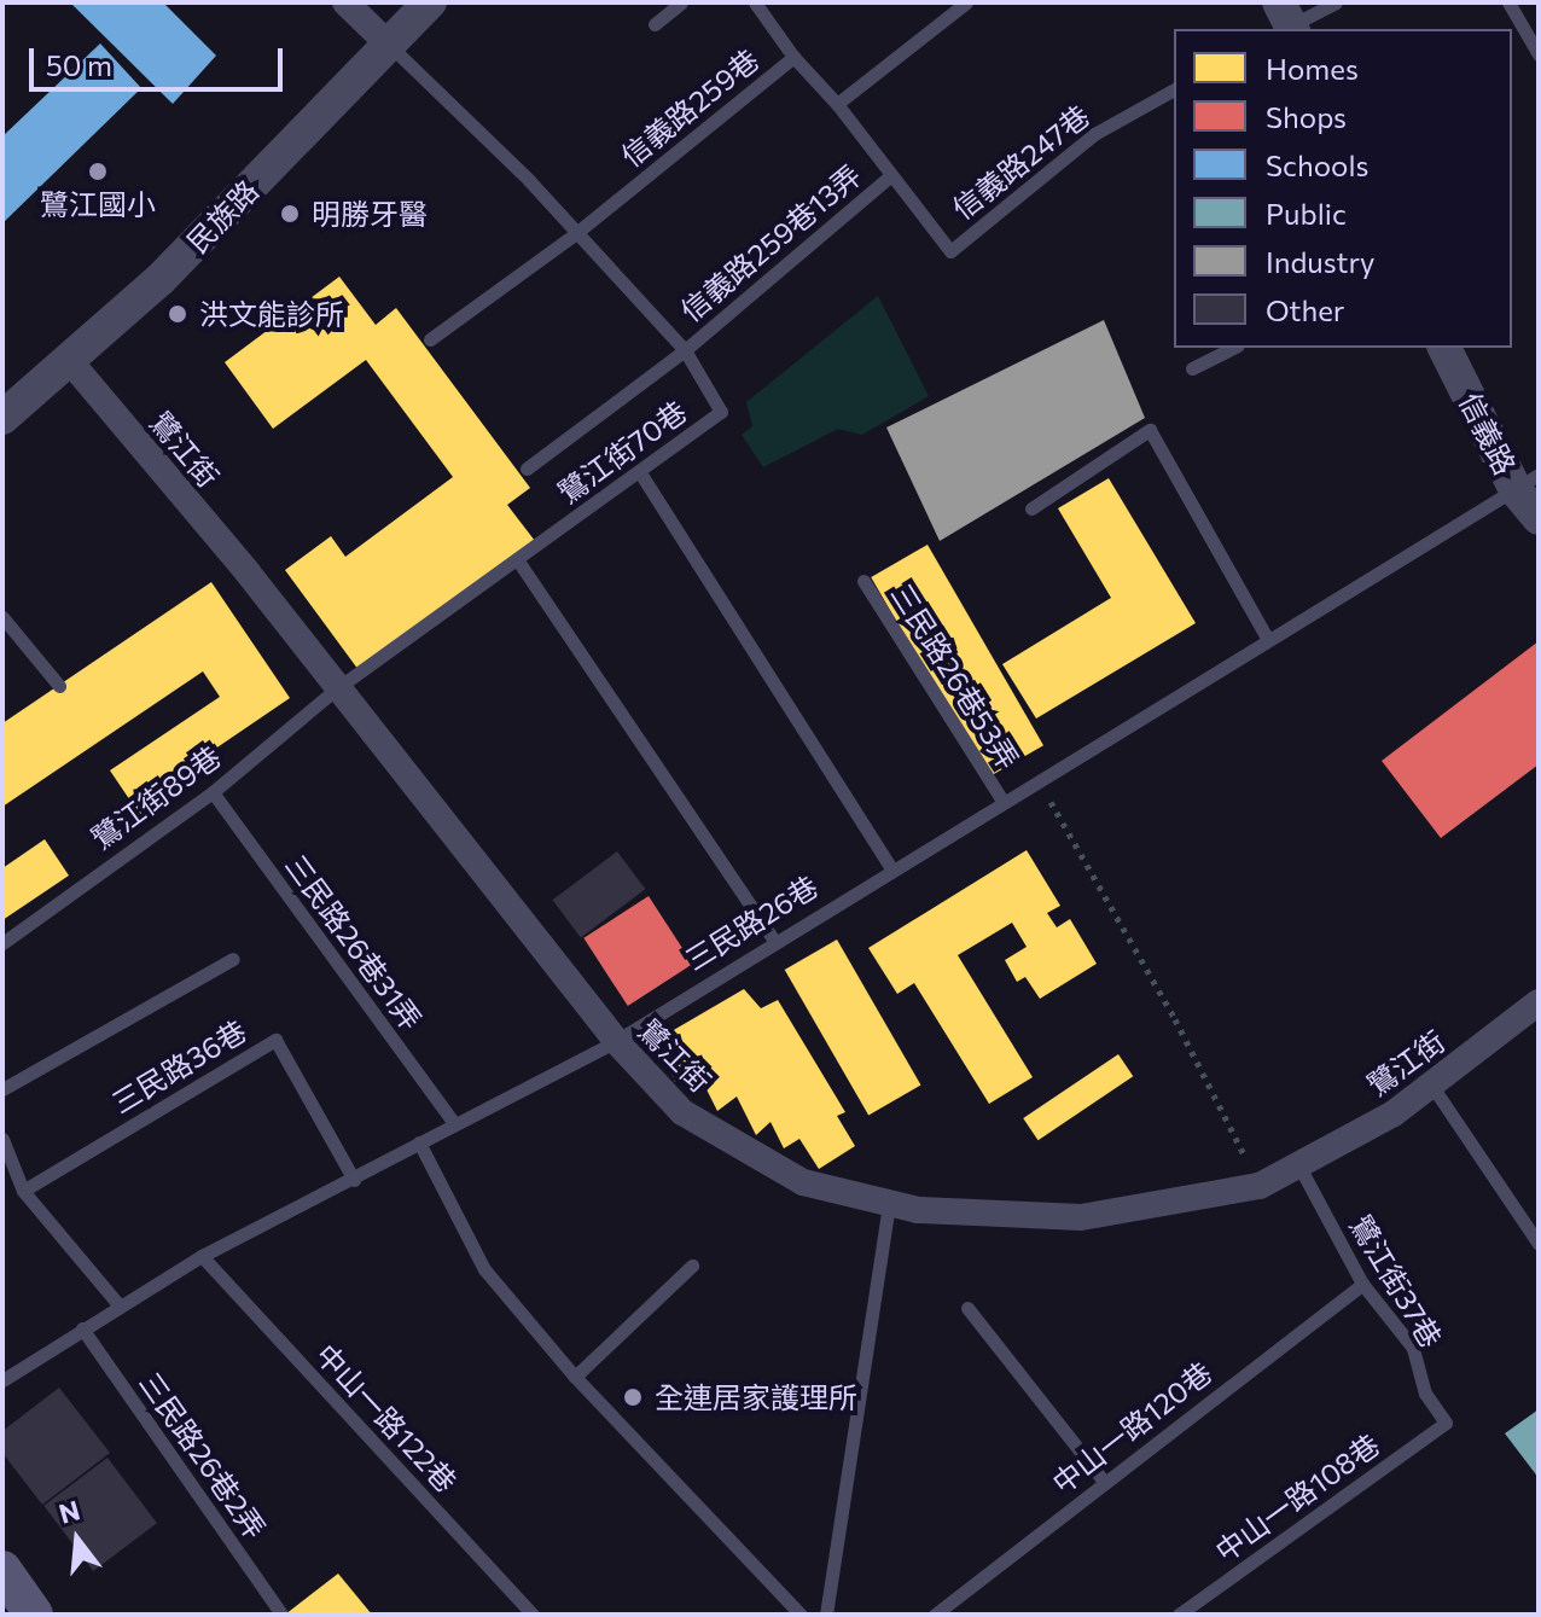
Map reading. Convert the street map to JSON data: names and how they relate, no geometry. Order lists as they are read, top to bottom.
{
  "streets": {
    "street": ["民族路", "信義路", "鷺江街"],
    "lane": [
      "信義路259巷",
      "信義路247巷",
      "信義路259巷13弄",
      "鷺江街70巷",
      "三民路26巷53弄",
      "鷺江街89巷",
      "三民路26巷",
      "三民路26巷31弄",
      "三民路36巷",
      "鷺江街37巷",
      "中山一路122巷",
      "中山一路120巷",
      "三民路26巷2弄",
      "中山一路108巷"
    ]
  },
  "crossings": [
    ["信義路259巷", "信義路247巷"],
    ["信義路259巷", "信義路259巷13弄"],
    ["信義路259巷", "鷺江街70巷"],
    ["民族路", "鷺江街"],
    ["民族路", "鷺江街70巷"],
    ["信義路259巷13弄", "鷺江街70巷"],
    ["信義路", "三民路26巷"],
    ["鷺江街", "鷺江街70巷"],
    ["鷺江街", "鷺江街89巷"],
    ["鷺江街", "三民路26巷"],
    ["鷺江街", "鷺江街37巷"],
    ["鷺江街70巷", "鷺江街89巷"],
    ["三民路26巷53弄", "三民路26巷"],
    ["鷺江街89巷", "三民路26巷31弄"],
    ["三民路26巷", "三民路26巷31弄"],
    ["三民路26巷", "三民路36巷"],
    ["三民路26巷", "中山一路122巷"],
    ["三民路26巷", "三民路26巷2弄"],
    ["鷺江街37巷", "中山一路120巷"],
    ["鷺江街37巷", "中山一路108巷"]
  ],
  "places": [
    "鷺江國小",
    "明勝牙醫",
    "洪文能診所",
    "全連居家護理所"
  ],
  "legend": [
    "Homes",
    "Shops",
    "Schools",
    "Public",
    "Industry",
    "Other"
  ],
  "scale_bar": "50 m",
  "north": "top"
}
